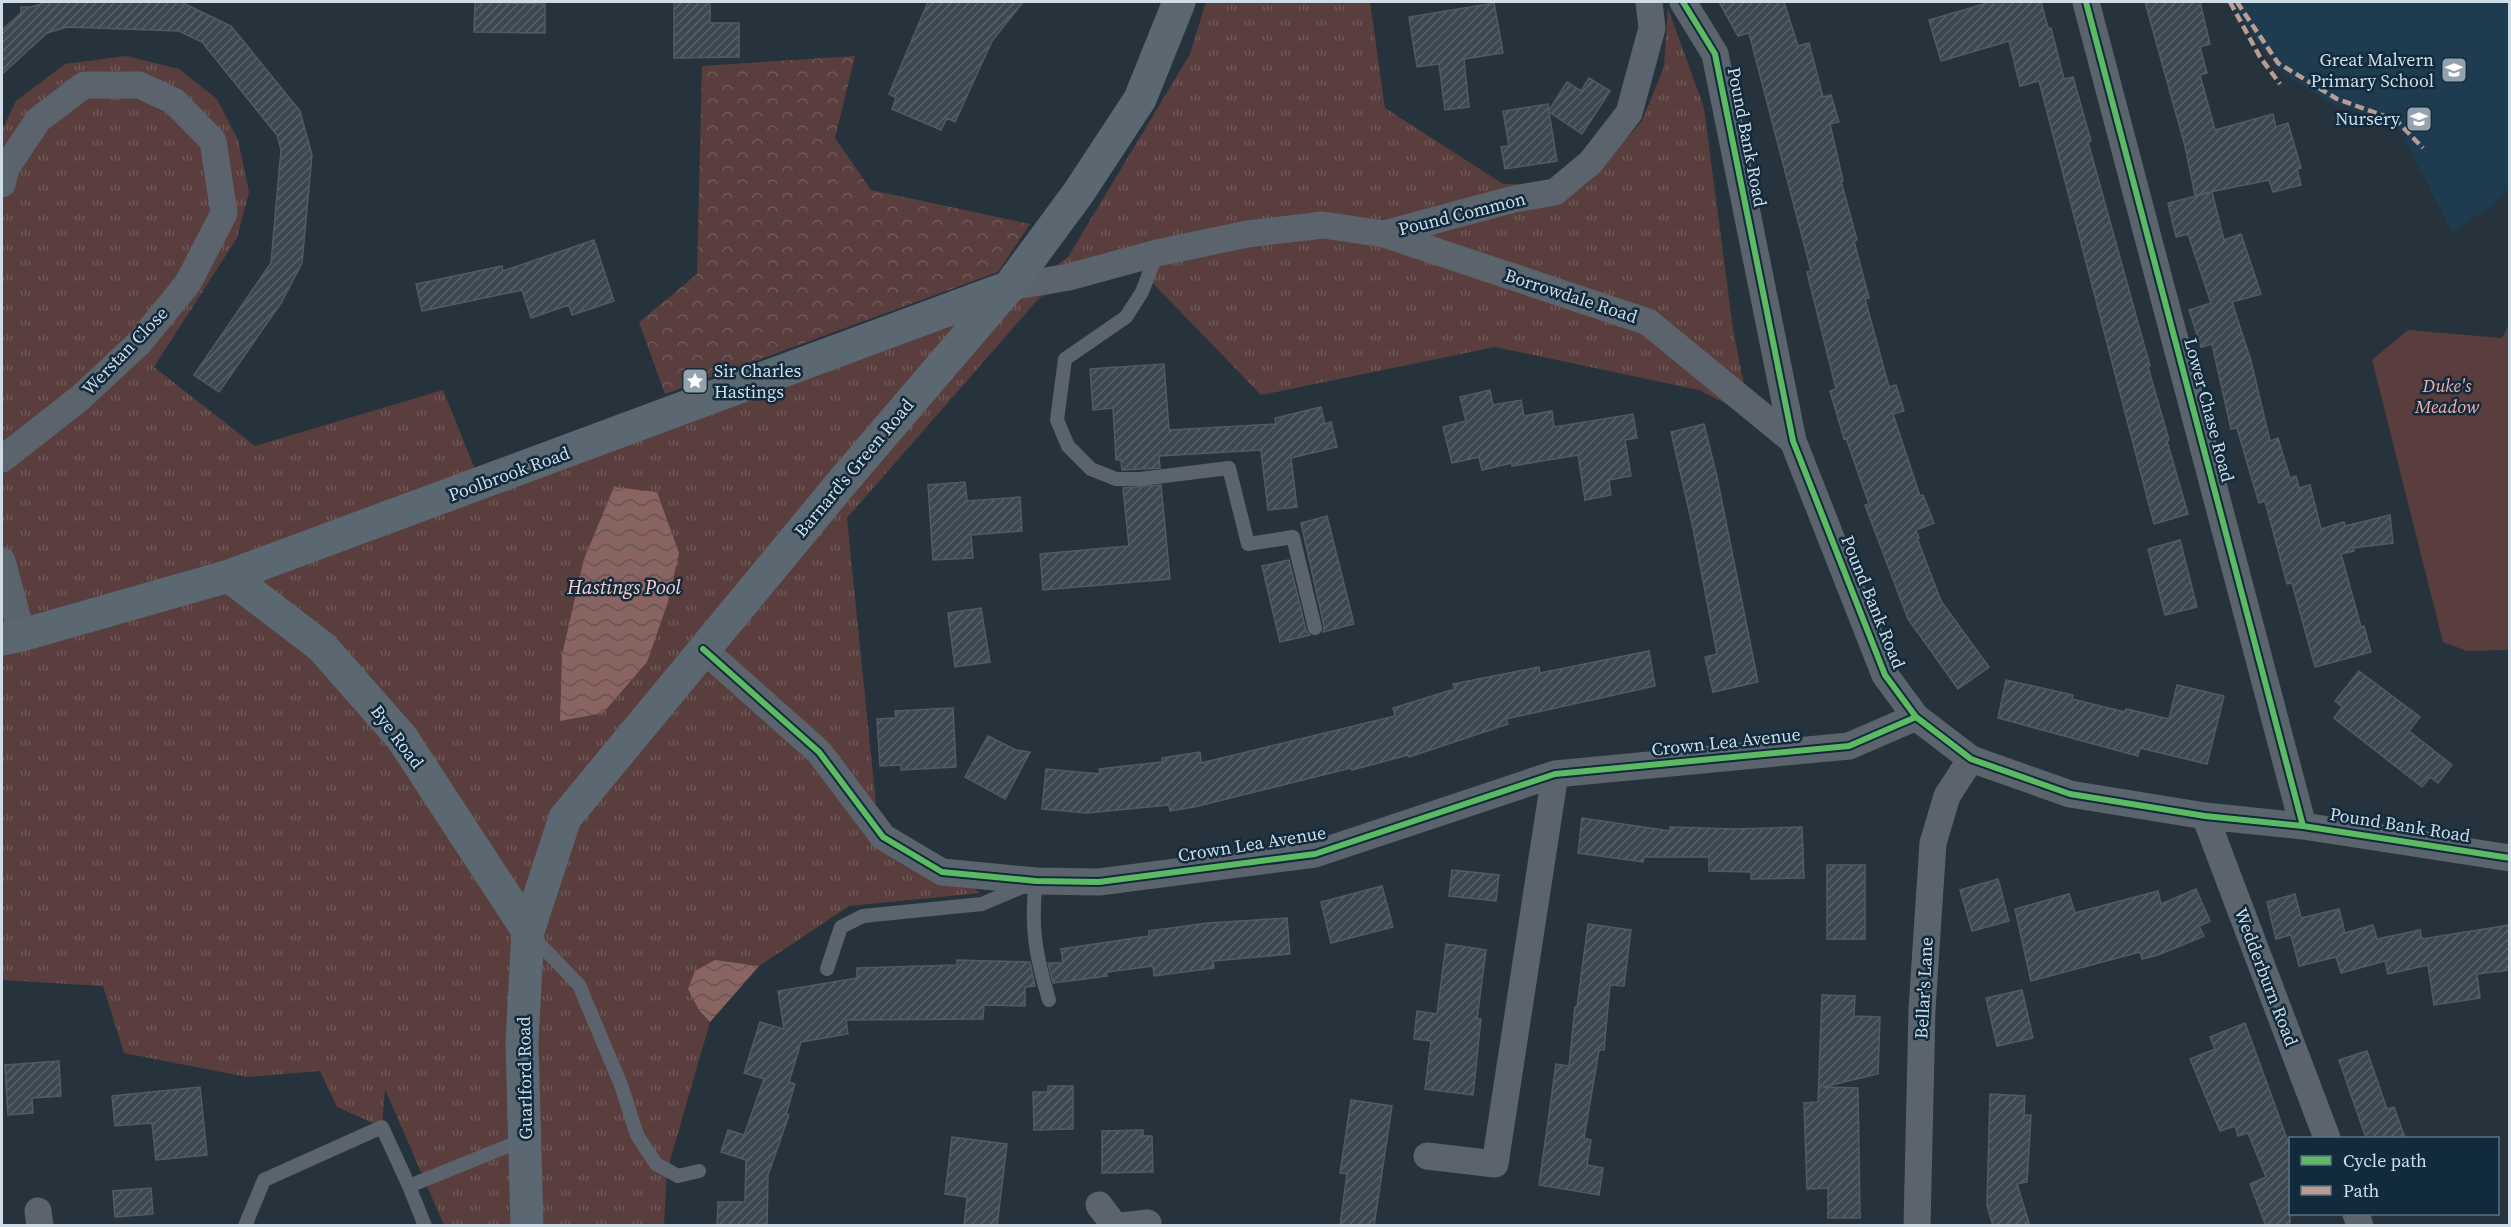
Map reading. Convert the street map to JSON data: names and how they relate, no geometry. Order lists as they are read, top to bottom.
{
  "streets": {
    "main road": [
      "Barnard's Green Road",
      "Poolbrook Road",
      "Bye Road",
      "Guarlford Road"
    ],
    "street": [
      "Pound Bank Road",
      "Pound Common",
      "Borrowdale Road",
      "Werstan Close",
      "Lower Chase Road",
      "Crown Lea Avenue",
      "Wedderburn Road",
      "Bellar's Lane"
    ]
  },
  "crossings": [
    ["Pound Bank Road", "Borrowdale Road"],
    ["Pound Bank Road", "Lower Chase Road"],
    ["Pound Bank Road", "Crown Lea Avenue"],
    ["Pound Bank Road", "Wedderburn Road"],
    ["Pound Bank Road", "Bellar's Lane"],
    ["Pound Common", "Borrowdale Road"],
    ["Pound Common", "Barnard's Green Road"],
    ["Pound Common", "Poolbrook Road"],
    ["Barnard's Green Road", "Poolbrook Road"],
    ["Barnard's Green Road", "Bye Road"],
    ["Barnard's Green Road", "Crown Lea Avenue"],
    ["Barnard's Green Road", "Guarlford Road"],
    ["Poolbrook Road", "Bye Road"],
    ["Bye Road", "Guarlford Road"]
  ],
  "water": ["Hastings Pool"],
  "parks": ["Duke's Meadow"],
  "places": {
    "school or university": ["Great Malvern Primary School", "Nursery"],
    "place": ["Sir Charles Hastings"]
  },
  "legend": ["Cycle path", "Path"]
}
